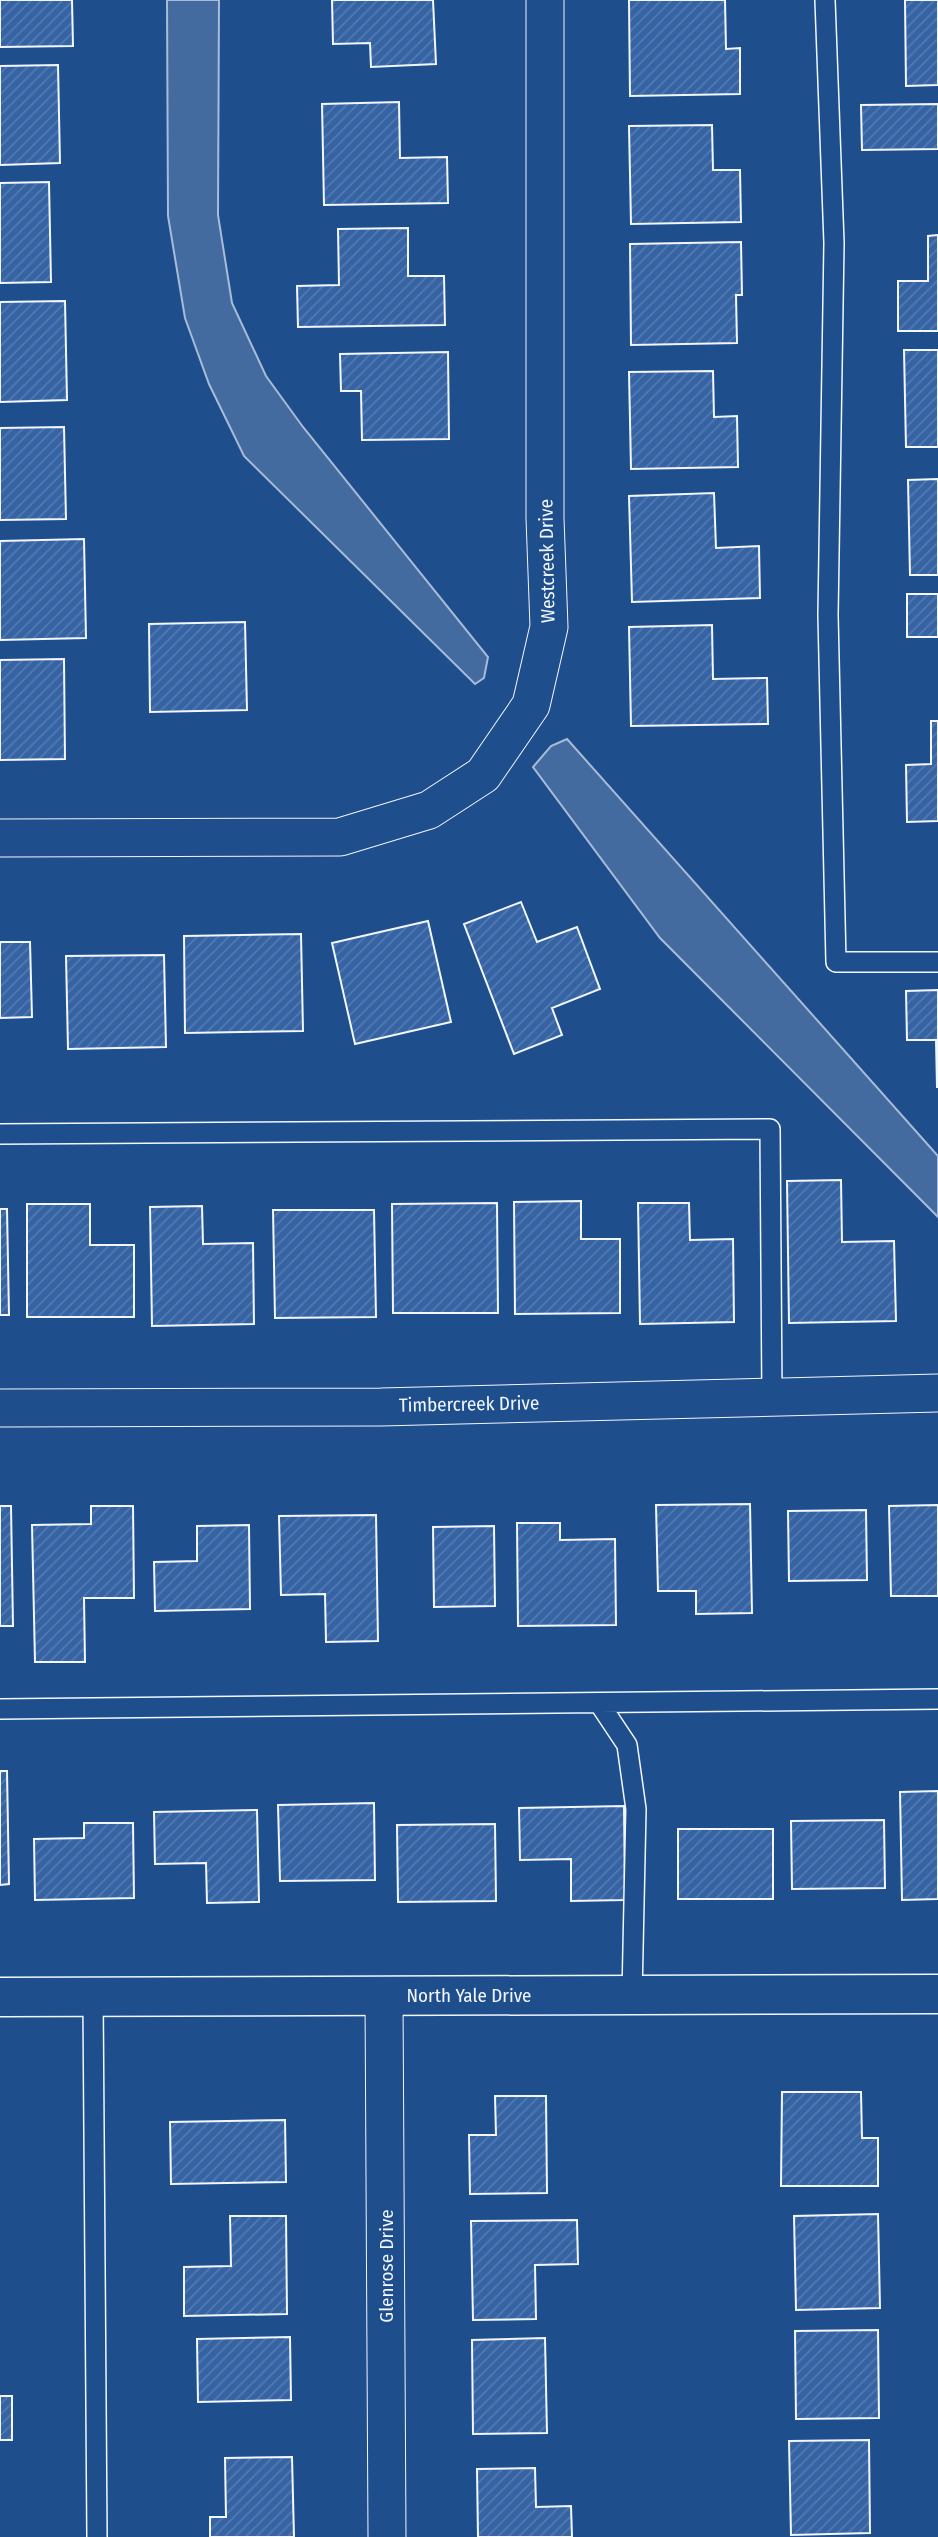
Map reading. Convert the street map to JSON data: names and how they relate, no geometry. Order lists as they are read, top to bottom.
{
  "streets": {
    "street": [
      "Westcreek Drive",
      "Timbercreek Drive",
      "North Yale Drive",
      "Glenrose Drive"
    ]
  },
  "crossings": [
    ["North Yale Drive", "Glenrose Drive"]
  ]
}
